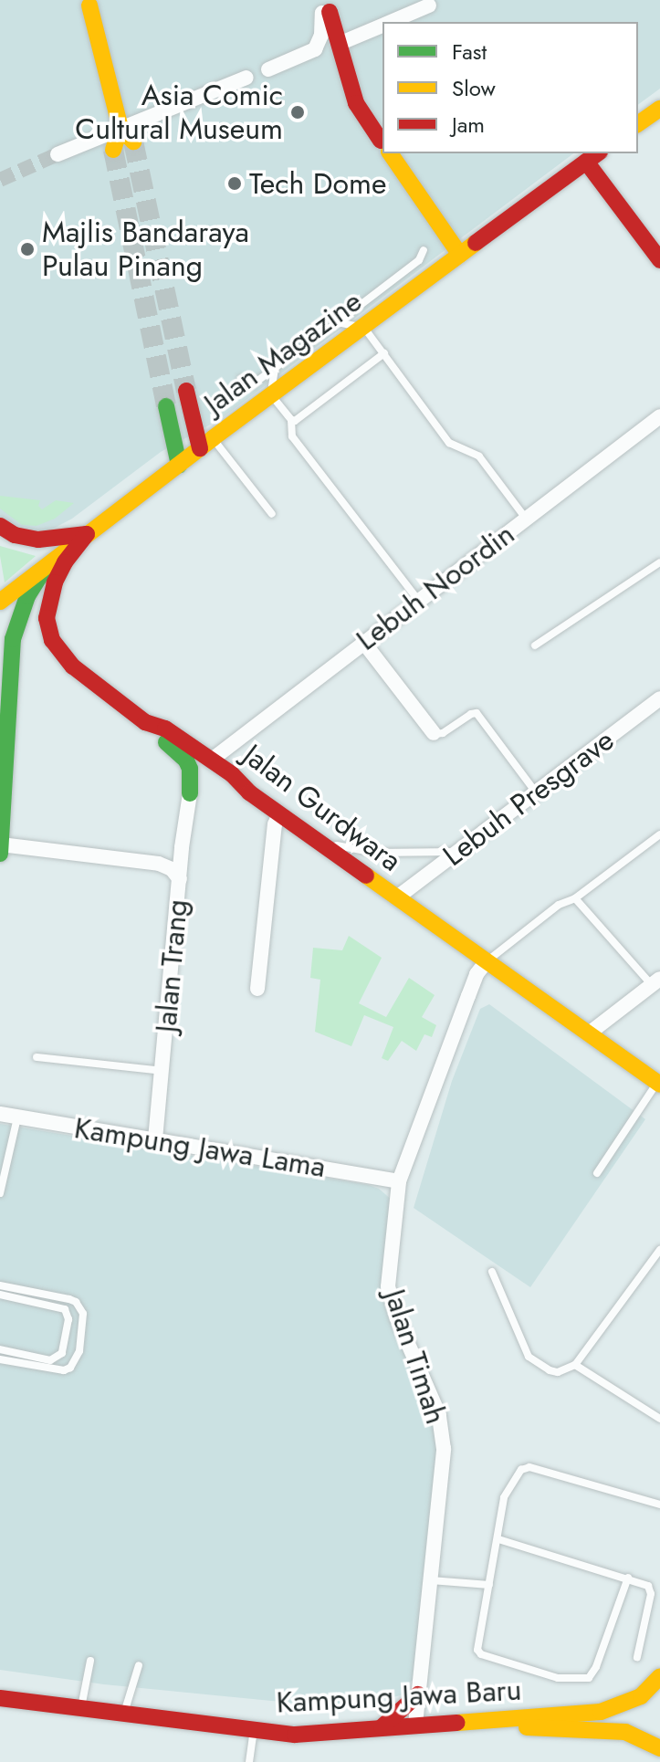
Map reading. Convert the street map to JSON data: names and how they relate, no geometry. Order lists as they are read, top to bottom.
{
  "streets": {
    "main road": ["Jalan Magazine", "Jalan Gurdwara", "Kampung Jawa Baru"],
    "street": [
      "Lebuh Noordin",
      "Lebuh Presgrave",
      "Jalan Trang",
      "Kampung Jawa Lama",
      "Jalan Timah"
    ]
  },
  "crossings": [
    ["Jalan Magazine", "Jalan Gurdwara"],
    ["Lebuh Noordin", "Jalan Gurdwara"],
    ["Lebuh Presgrave", "Jalan Gurdwara"],
    ["Jalan Gurdwara", "Jalan Timah"],
    ["Jalan Trang", "Kampung Jawa Lama"],
    ["Kampung Jawa Lama", "Jalan Timah"],
    ["Jalan Timah", "Kampung Jawa Baru"]
  ],
  "places": ["Asia Comic Cultural Museum", "Tech Dome", "Majlis Bandaraya Pulau Pinang"],
  "legend": ["Fast", "Slow", "Jam"]
}
